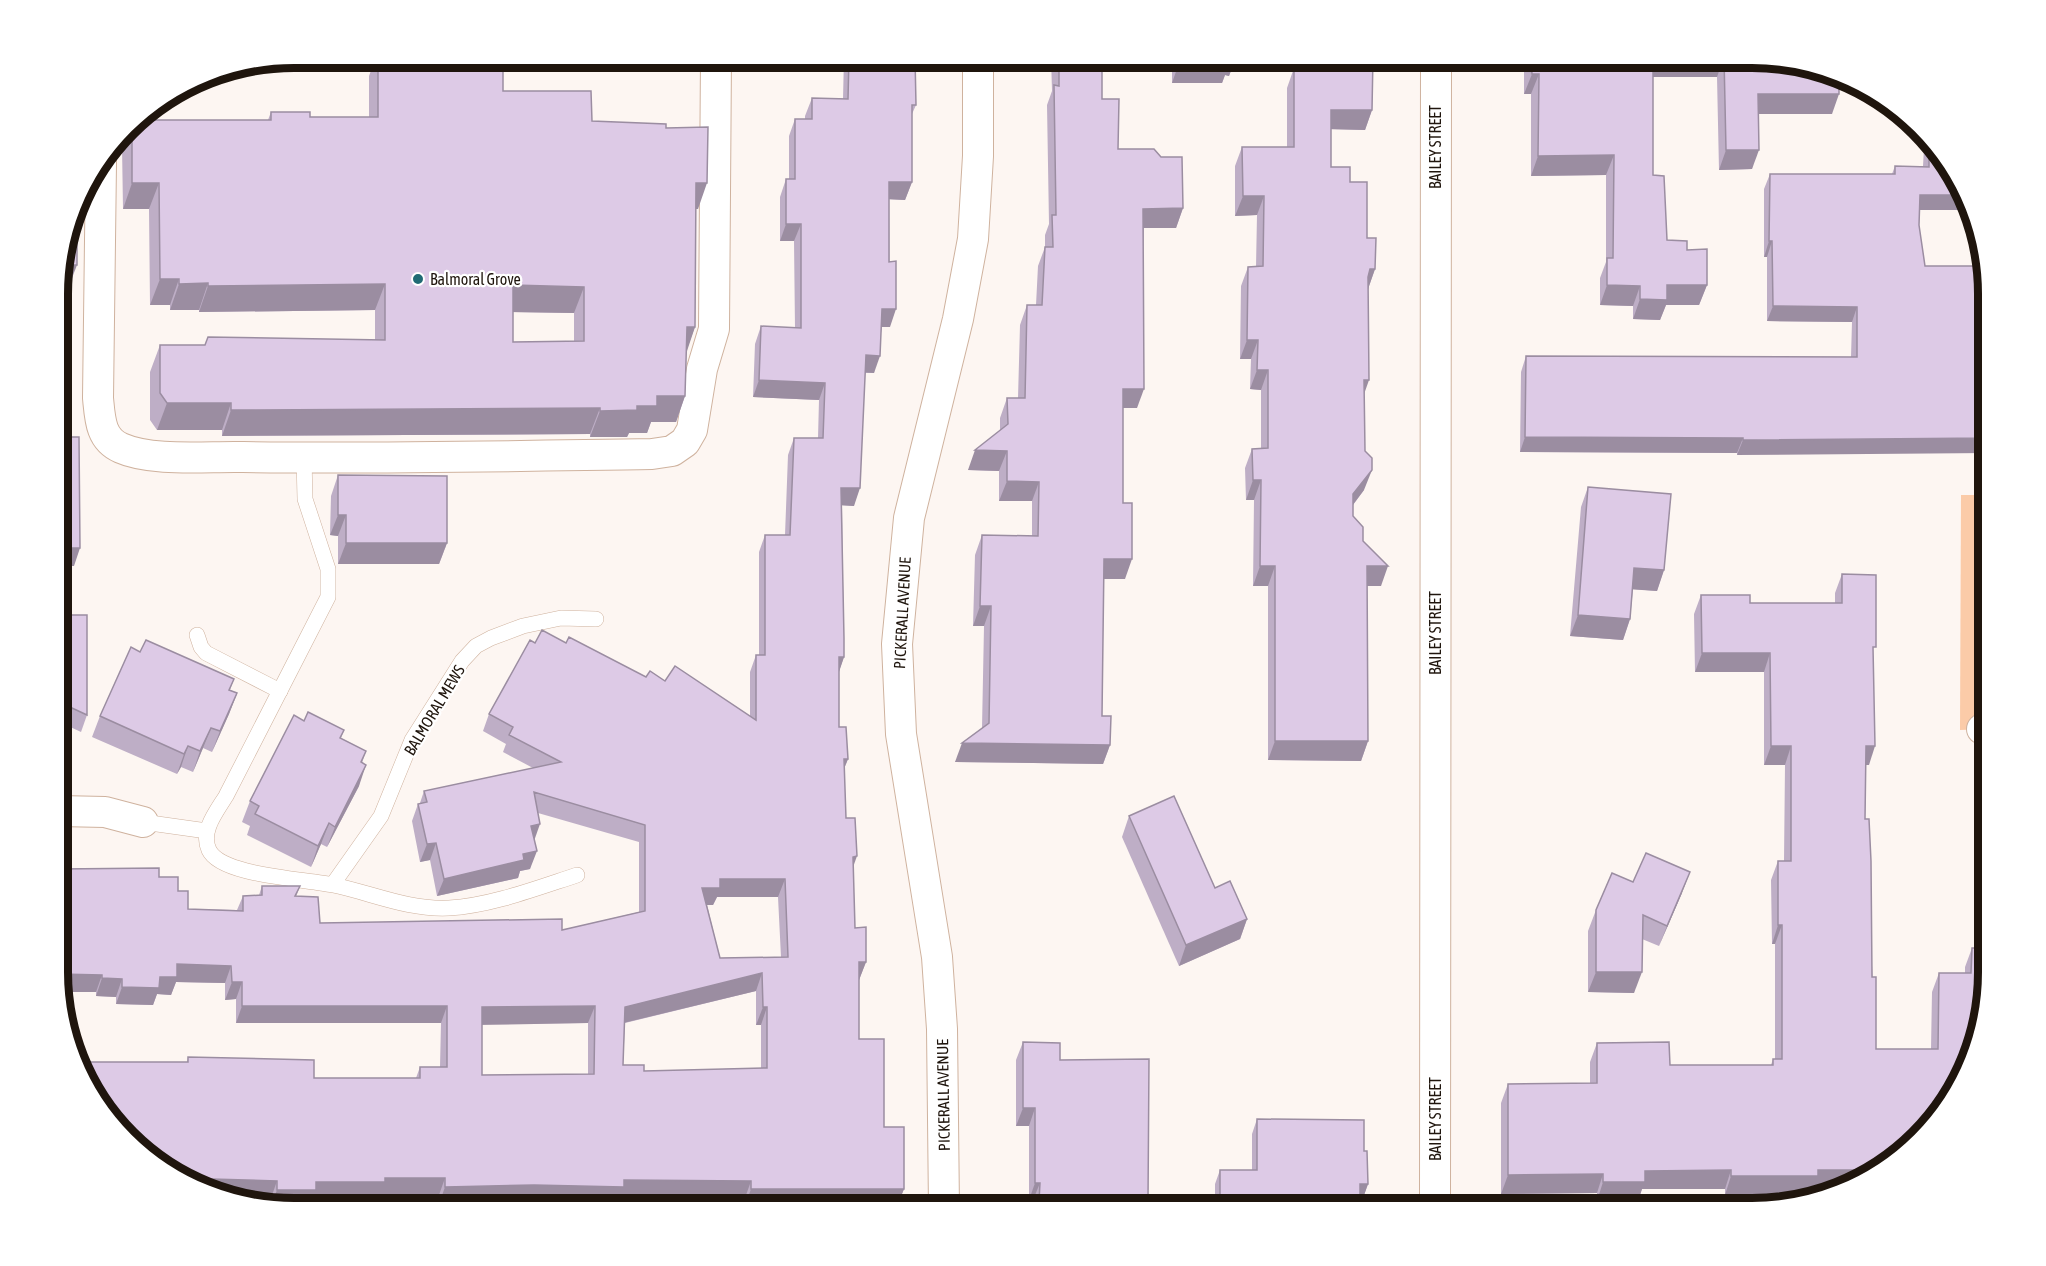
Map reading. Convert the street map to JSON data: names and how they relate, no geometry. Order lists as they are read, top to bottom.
{
  "streets": {
    "street": ["BAILEY STREET", "PICKERALL AVENUE"],
    "lane": ["BALMORAL MEWS"]
  },
  "places": ["Balmoral Grove"]
}
